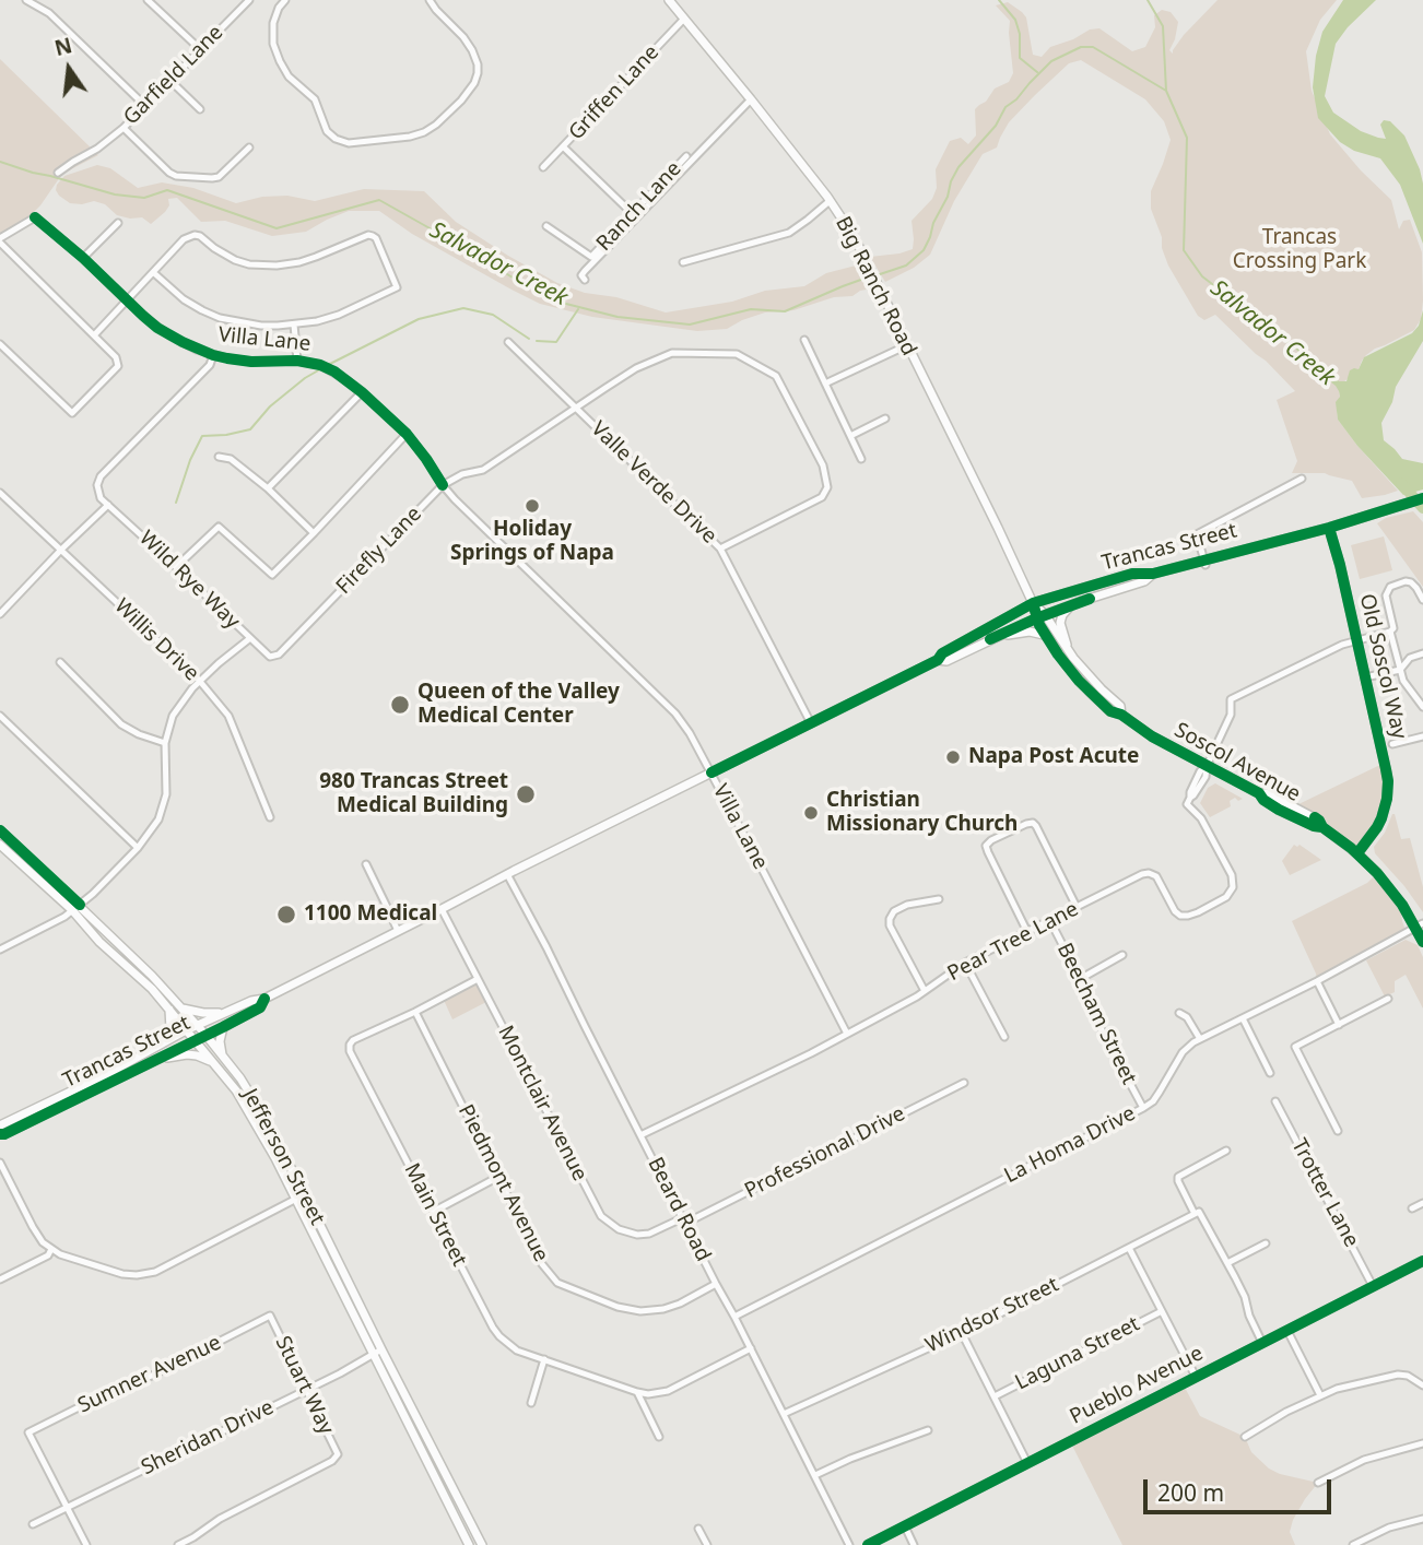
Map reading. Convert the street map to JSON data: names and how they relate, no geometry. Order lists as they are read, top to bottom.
{
  "streets": {
    "main road": [
      "Big Ranch Road",
      "Trancas Street",
      "Old Soscol Way",
      "Soscol Avenue",
      "Jefferson Street",
      "Pueblo Avenue"
    ],
    "street": [
      "Garfield Lane",
      "Griffen Lane",
      "Ranch Lane",
      "Villa Lane",
      "Valle Verde Drive",
      "Firefly Lane",
      "Wild Rye Way",
      "Willis Drive",
      "Pear Tree Lane",
      "Beecham Street",
      "Montclair Avenue",
      "La Homa Drive",
      "Professional Drive",
      "Piedmont Avenue",
      "Trotter Lane",
      "Beard Road",
      "Main Street",
      "Windsor Street",
      "Laguna Street",
      "Sumner Avenue",
      "Stuart Way",
      "Sheridan Drive"
    ]
  },
  "crossings": [
    ["Griffen Lane", "Big Ranch Road"],
    ["Big Ranch Road", "Trancas Street"],
    ["Big Ranch Road", "Soscol Avenue"],
    ["Villa Lane", "Trancas Street"],
    ["Villa Lane", "Firefly Lane"],
    ["Villa Lane", "Pear Tree Lane"],
    ["Valle Verde Drive", "Trancas Street"],
    ["Valle Verde Drive", "Firefly Lane"],
    ["Trancas Street", "Old Soscol Way"],
    ["Trancas Street", "Soscol Avenue"],
    ["Trancas Street", "Montclair Avenue"],
    ["Trancas Street", "Jefferson Street"],
    ["Trancas Street", "Beard Road"],
    ["Firefly Lane", "Wild Rye Way"],
    ["Old Soscol Way", "Soscol Avenue"],
    ["Old Soscol Way", "Pear Tree Lane"],
    ["Soscol Avenue", "Pear Tree Lane"],
    ["Soscol Avenue", "La Homa Drive"],
    ["Pear Tree Lane", "Beecham Street"],
    ["Pear Tree Lane", "Beard Road"],
    ["Beecham Street", "La Homa Drive"],
    ["Montclair Avenue", "Professional Drive"],
    ["Montclair Avenue", "Beard Road"],
    ["Montclair Avenue", "Main Street"],
    ["La Homa Drive", "Beard Road"],
    ["Professional Drive", "Beard Road"],
    ["Jefferson Street", "Sheridan Drive"],
    ["Piedmont Avenue", "Beard Road"],
    ["Piedmont Avenue", "Main Street"],
    ["Trotter Lane", "Pueblo Avenue"],
    ["Beard Road", "Windsor Street"],
    ["Sumner Avenue", "Stuart Way"],
    ["Sumner Avenue", "Sheridan Drive"],
    ["Stuart Way", "Sheridan Drive"]
  ],
  "water": ["Salvador Creek"],
  "parks": ["Trancas Crossing Park"],
  "places": [
    "Holiday Springs of Napa",
    "Queen of the Valley Medical Center",
    "Napa Post Acute",
    "980 Trancas Street Medical Building",
    "Christian Missionary Church",
    "1100 Medical"
  ],
  "scale_bar": "200 m",
  "north": "top"
}
